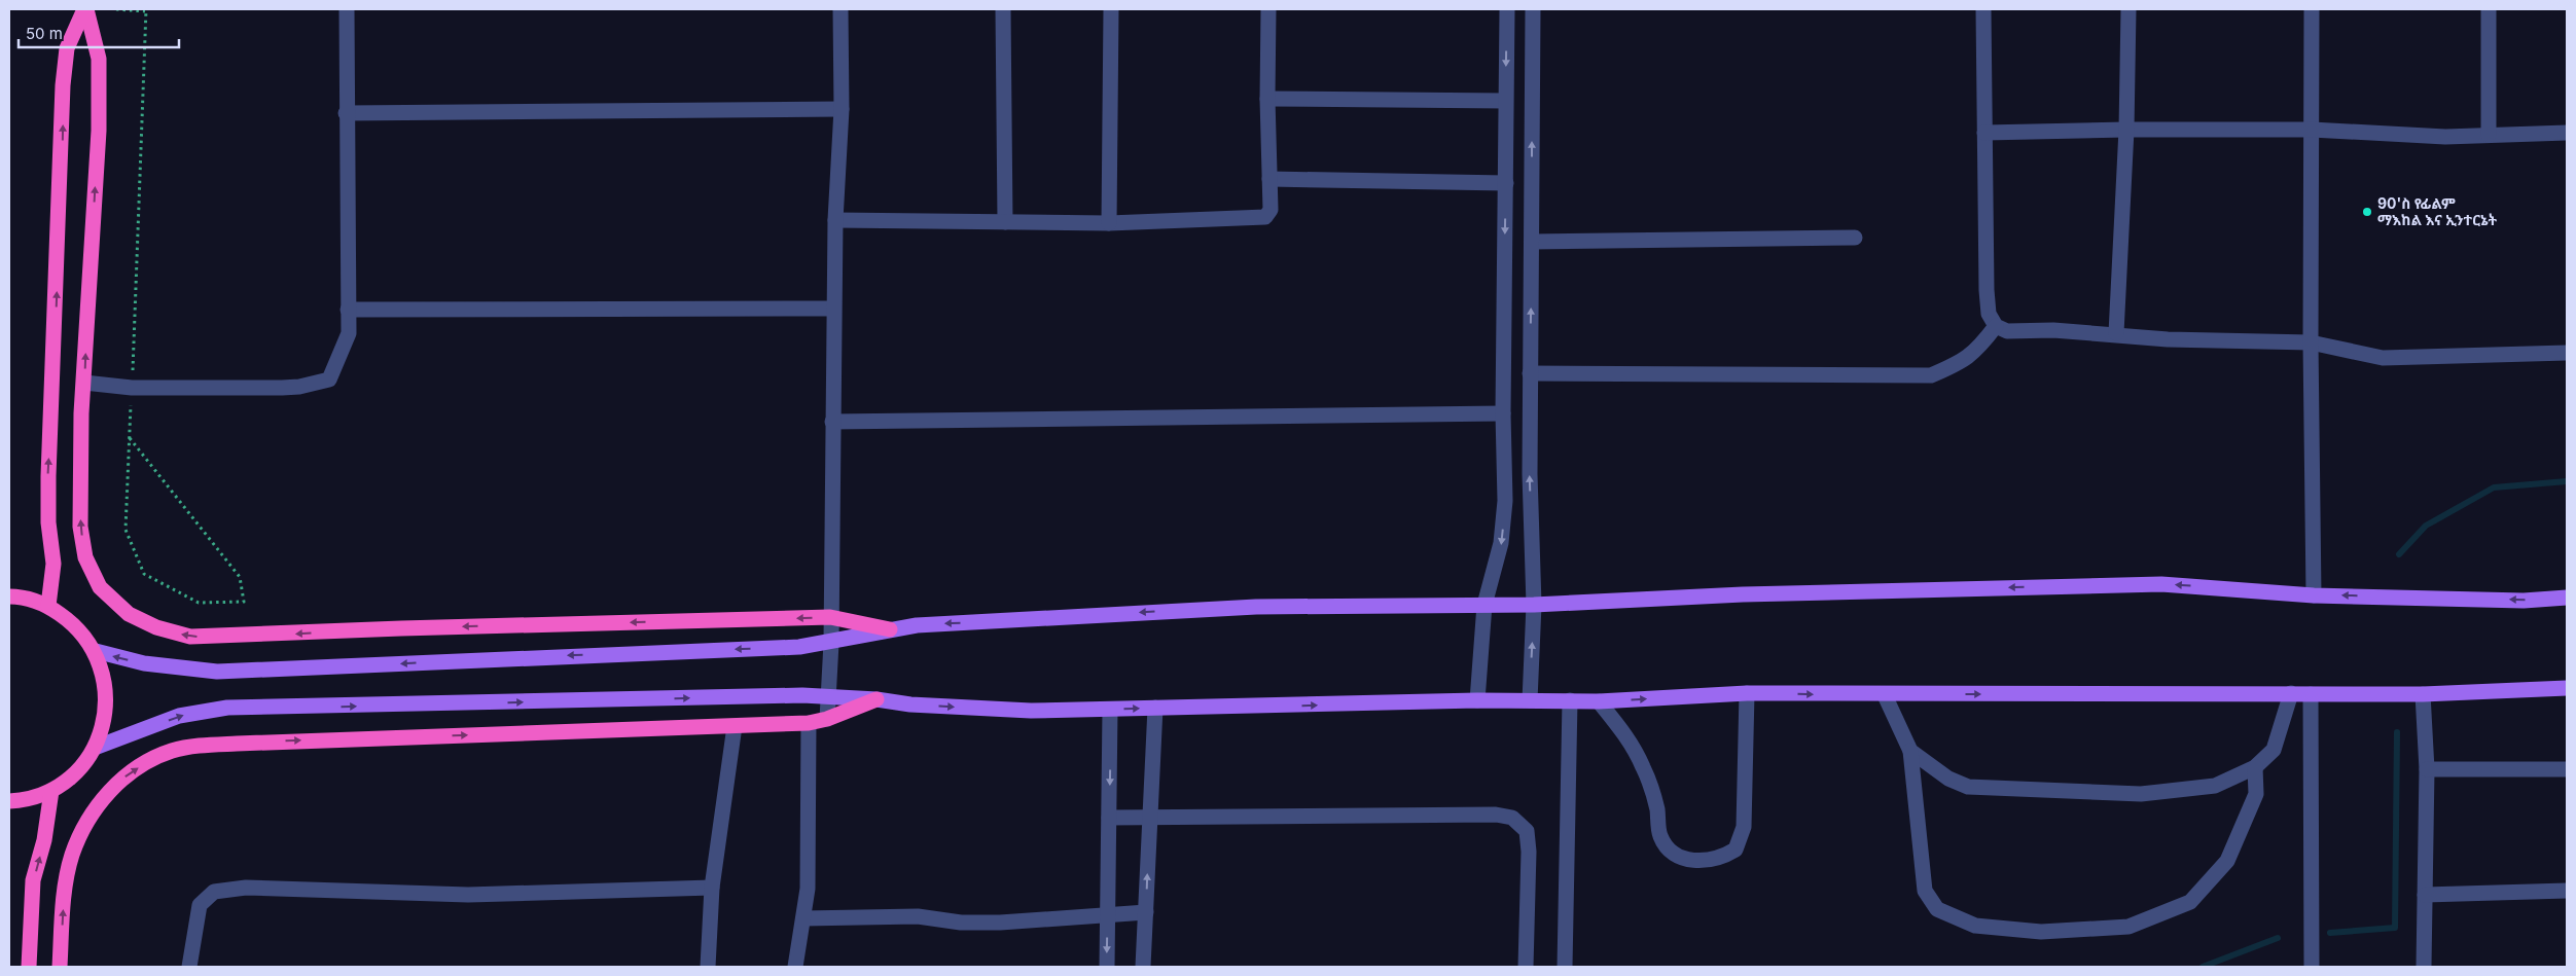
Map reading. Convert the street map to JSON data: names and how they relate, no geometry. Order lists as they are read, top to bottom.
{
  "places": ["90'ስ የፊልም ማእከል እና ኢንተርኔት"],
  "scale_bar": "50 m"
}
